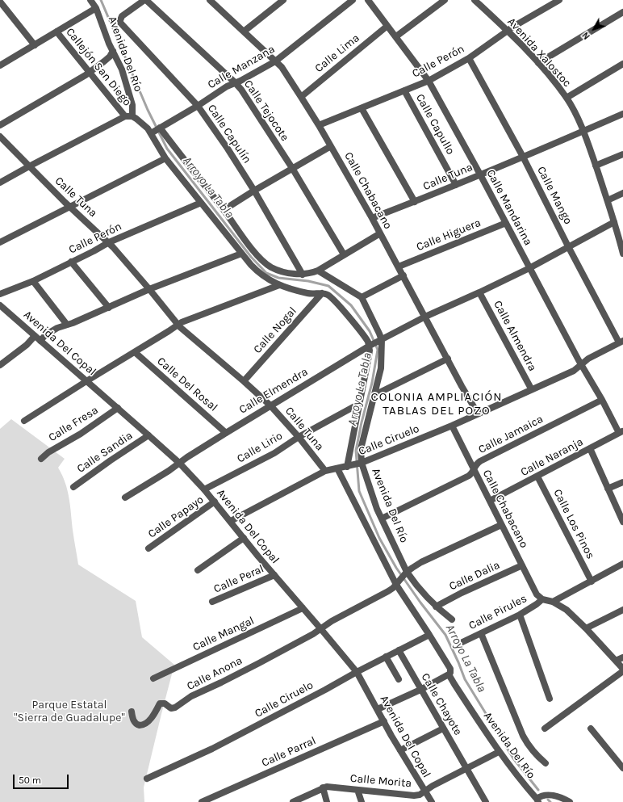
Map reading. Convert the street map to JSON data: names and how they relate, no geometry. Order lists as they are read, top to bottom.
{
  "streets": {
    "street": [
      "Avenida Xalostoc",
      "Calle Lima",
      "Avenida Del Río",
      "Calle Perón",
      "Callejón San Diego",
      "Calle Manzana",
      "Calle Tejocote",
      "Calle Capullo",
      "Calle Capulín",
      "Calle Tuna",
      "Calle Chabacano",
      "Calle Mango",
      "Calle Mandarina",
      "Calle Higuera",
      "Calle Nogal",
      "Calle Almendra",
      "Avenida Del Copal",
      "Calle Del Rosal",
      "Calle Elmendra",
      "Calle Fresa",
      "Calle Jamaica",
      "Calle Ciruelo",
      "Calle Lirio",
      "Calle Sandia",
      "Calle Naranja",
      "Calle Papayo",
      "Calle Los Pinos",
      "Calle Dalia",
      "Calle Peral",
      "Calle Pirules",
      "Calle Mangal",
      "Calle Anona",
      "Calle Chayote",
      "Calle Parral",
      "Calle Morita"
    ]
  },
  "crossings": [
    ["Avenida Xalostoc", "Calle Perón"],
    ["Avenida Xalostoc", "Calle Tuna"],
    ["Avenida Xalostoc", "Calle Almendra"],
    ["Calle Lima", "Calle Chabacano"],
    ["Calle Lima", "Calle Mandarina"],
    ["Avenida Del Río", "Calle Almendra"],
    ["Avenida Del Río", "Calle Elmendra"],
    ["Avenida Del Río", "Calle Jamaica"],
    ["Avenida Del Río", "Calle Ciruelo"],
    ["Avenida Del Río", "Calle Dalia"],
    ["Avenida Del Río", "Calle Morita"],
    ["Calle Perón", "Calle Capullo"],
    ["Calle Perón", "Calle Tuna"],
    ["Calle Perón", "Calle Chabacano"],
    ["Calle Perón", "Calle Mango"],
    ["Calle Perón", "Calle Mandarina"],
    ["Calle Manzana", "Calle Tejocote"],
    ["Calle Manzana", "Calle Capulín"],
    ["Calle Manzana", "Calle Chabacano"],
    ["Calle Tejocote", "Calle Capulín"],
    ["Calle Capullo", "Calle Tuna"],
    ["Calle Tuna", "Calle Chabacano"],
    ["Calle Tuna", "Calle Mango"],
    ["Calle Tuna", "Calle Mandarina"],
    ["Calle Tuna", "Calle Nogal"],
    ["Calle Tuna", "Calle Elmendra"],
    ["Calle Tuna", "Calle Ciruelo"],
    ["Calle Tuna", "Calle Lirio"],
    ["Calle Chabacano", "Calle Higuera"],
    ["Calle Chabacano", "Calle Almendra"],
    ["Calle Chabacano", "Calle Jamaica"],
    ["Calle Chabacano", "Calle Ciruelo"],
    ["Calle Chabacano", "Calle Naranja"],
    ["Calle Chabacano", "Calle Dalia"],
    ["Calle Chabacano", "Calle Pirules"],
    ["Calle Mango", "Calle Almendra"],
    ["Calle Mango", "Calle Ciruelo"],
    ["Calle Mandarina", "Calle Higuera"],
    ["Calle Mandarina", "Calle Almendra"],
    ["Calle Mandarina", "Calle Jamaica"],
    ["Calle Mandarina", "Calle Ciruelo"],
    ["Calle Mandarina", "Calle Naranja"],
    ["Calle Almendra", "Calle Elmendra"],
    ["Calle Almendra", "Calle Ciruelo"],
    ["Avenida Del Copal", "Calle Elmendra"],
    ["Avenida Del Copal", "Calle Fresa"],
    ["Avenida Del Copal", "Calle Ciruelo"],
    ["Avenida Del Copal", "Calle Lirio"],
    ["Avenida Del Copal", "Calle Sandia"],
    ["Avenida Del Copal", "Calle Papayo"],
    ["Avenida Del Copal", "Calle Peral"],
    ["Avenida Del Copal", "Calle Mangal"],
    ["Avenida Del Copal", "Calle Anona"],
    ["Avenida Del Copal", "Calle Parral"],
    ["Avenida Del Copal", "Calle Morita"],
    ["Calle Del Rosal", "Calle Elmendra"],
    ["Calle Ciruelo", "Calle Chayote"],
    ["Calle Naranja", "Calle Los Pinos"],
    ["Calle Chayote", "Calle Morita"]
  ],
  "districts": ["COLONIA AMPLIACIÓN TABLAS DEL POZO"],
  "water": ["Arroyo La Tabla"],
  "parks": ["Parque Estatal \"Sierra de Guadalupe\""],
  "scale_bar": "50 m",
  "north": "bottom left"
}
